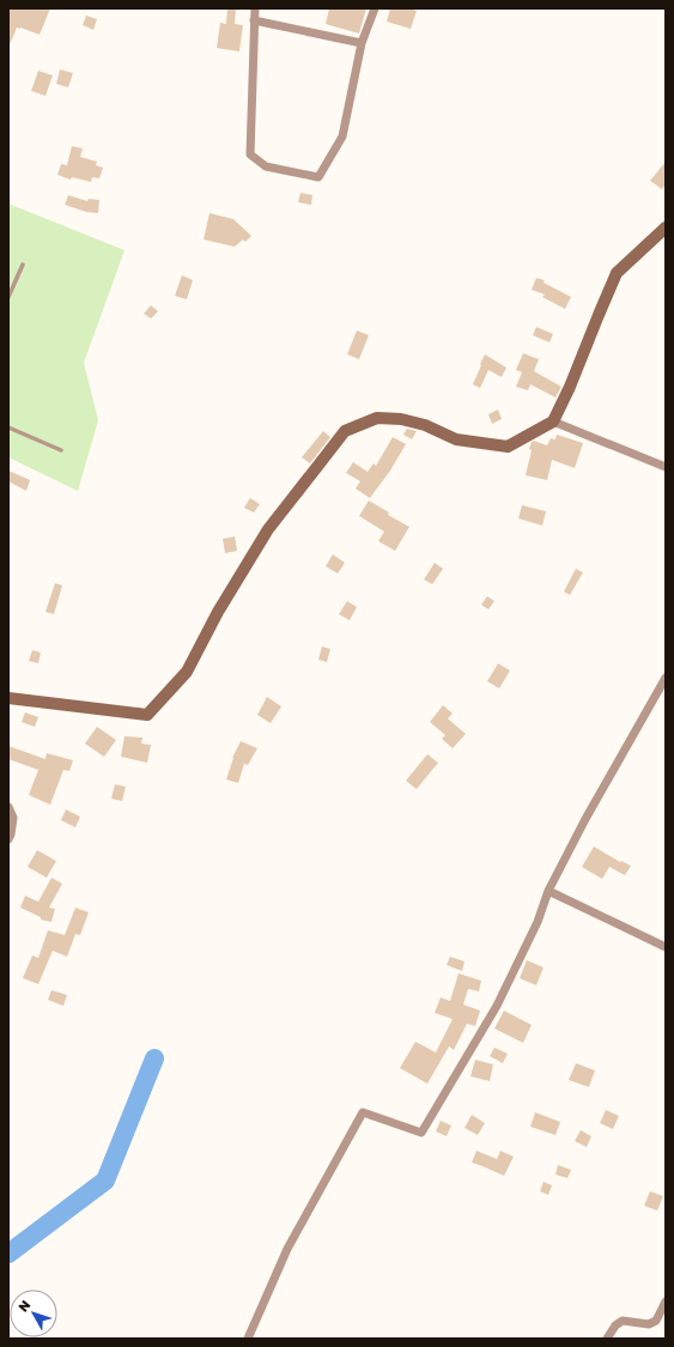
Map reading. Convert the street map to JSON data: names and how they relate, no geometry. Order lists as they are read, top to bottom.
{
  "north": "top left"
}
